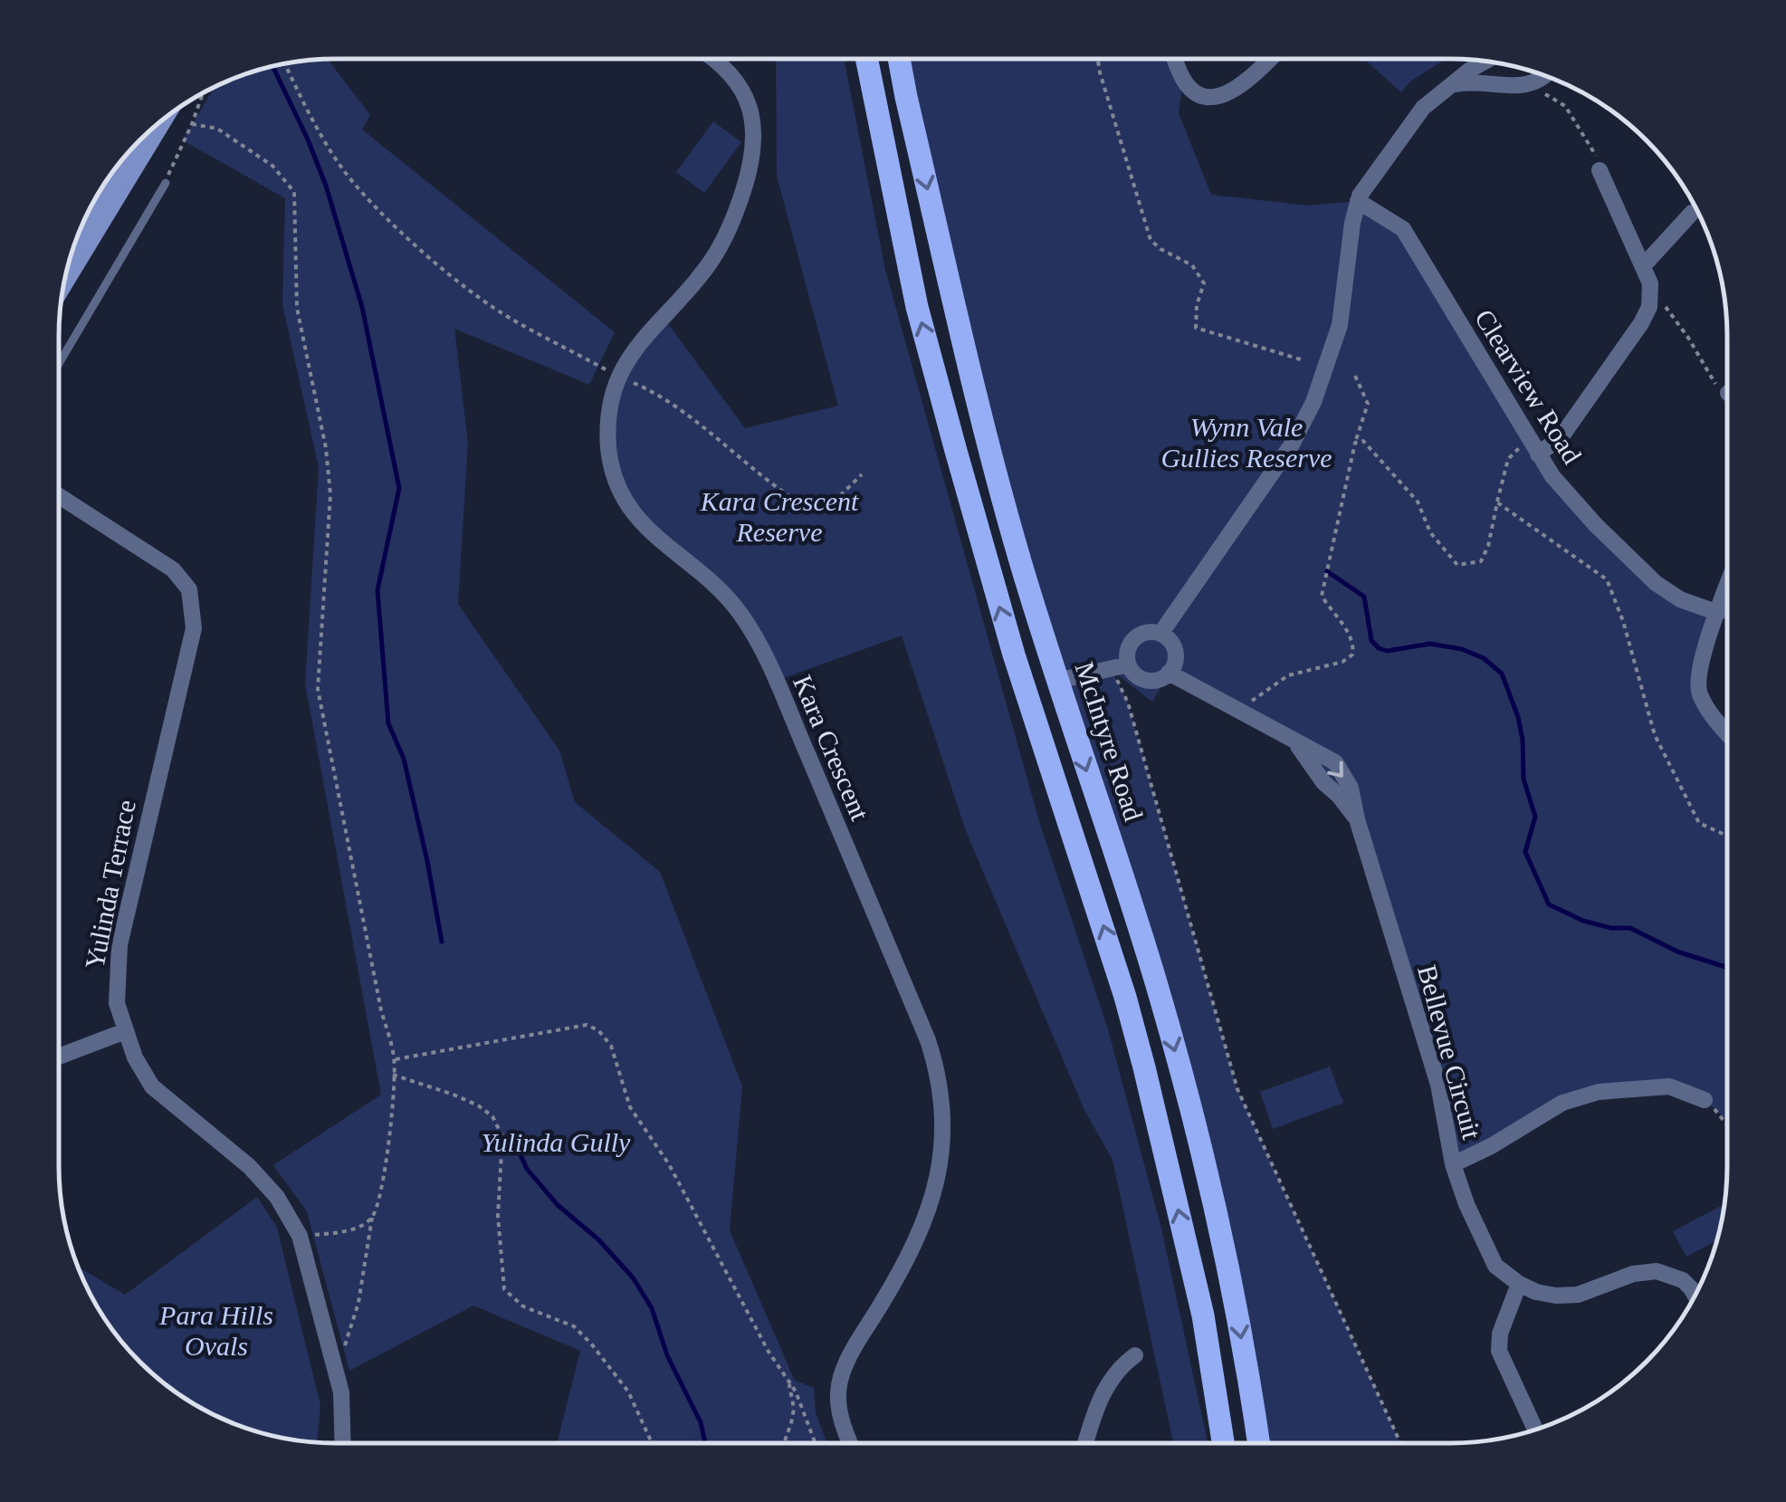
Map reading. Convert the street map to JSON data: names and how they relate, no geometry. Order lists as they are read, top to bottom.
{
  "streets": {
    "main road": ["McIntyre Road"],
    "street": [
      "Clearview Road",
      "Kara Crescent",
      "Yulinda Terrace",
      "Bellevue Circuit"
    ]
  },
  "parks": [
    "Wynn Vale Gullies Reserve",
    "Kara Crescent Reserve",
    "Yulinda Gully",
    "Para Hills Ovals"
  ]
}
